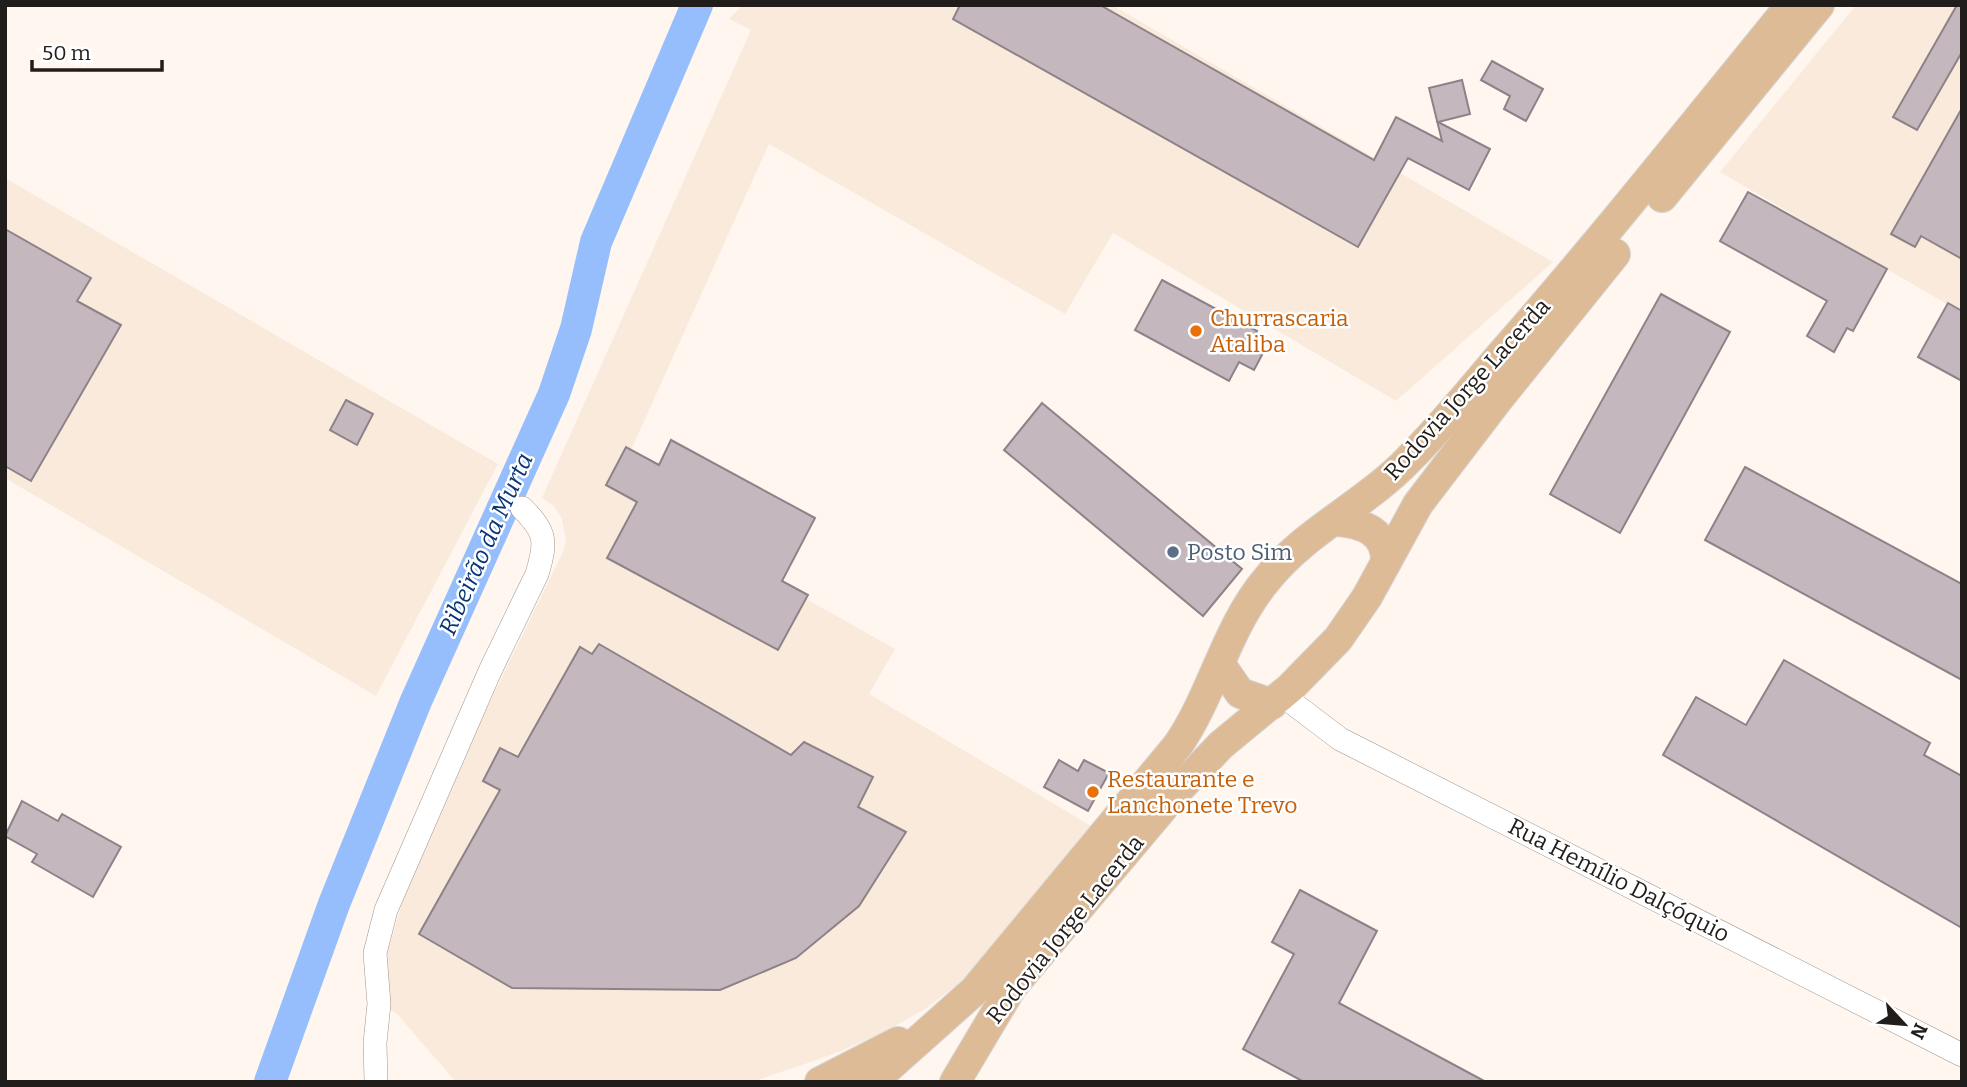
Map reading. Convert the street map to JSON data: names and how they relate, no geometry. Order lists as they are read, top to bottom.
{
  "streets": {
    "main road": ["Rodovia Jorge Lacerda"],
    "lane": ["Rua Hemílio Dalçóquio"]
  },
  "crossings": [
    ["Rodovia Jorge Lacerda", "Rua Hemílio Dalçóquio"]
  ],
  "water": ["Ribeirão da Murta"],
  "places": ["Churrascaria Ataliba", "Posto Sim", "Restaurante e Lanchonete Trevo"],
  "scale_bar": "50 m",
  "north": "bottom right"
}
